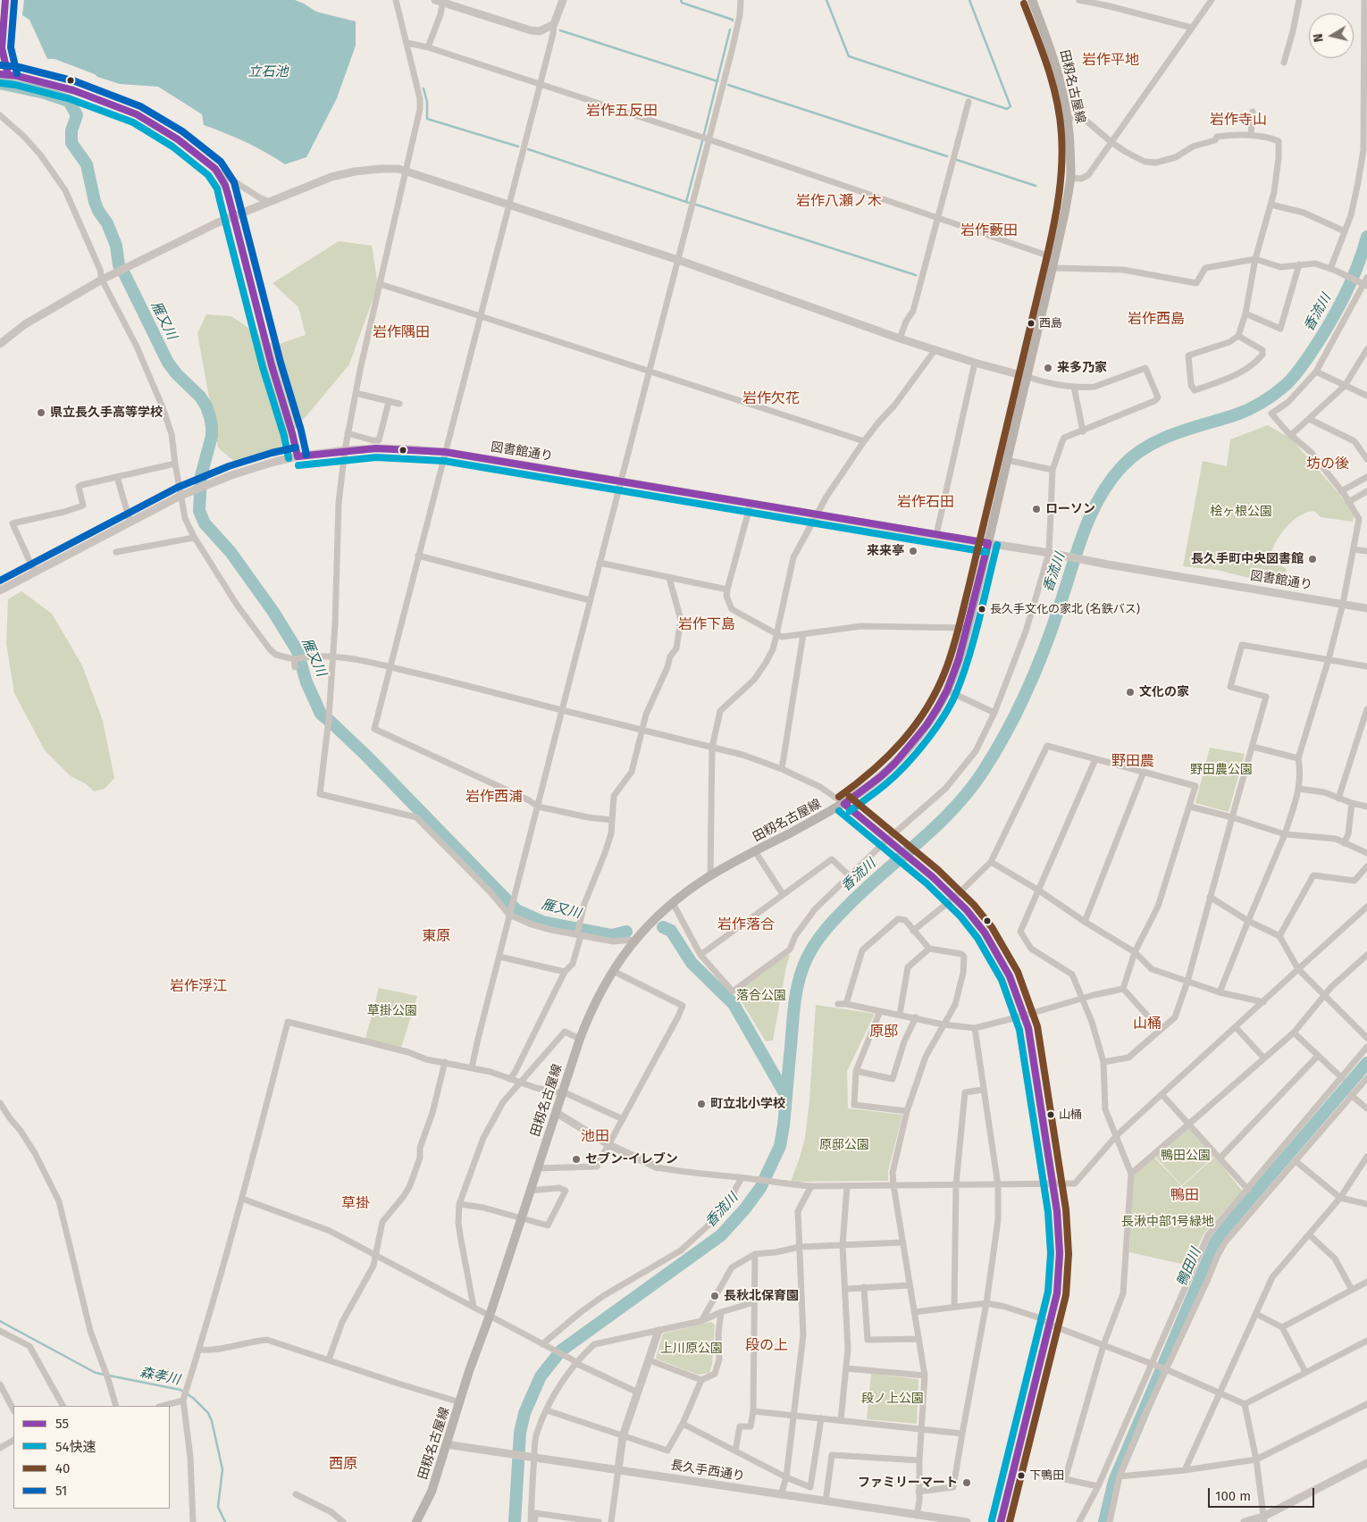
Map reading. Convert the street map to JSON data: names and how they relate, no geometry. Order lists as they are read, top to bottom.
{
  "streets": {
    "main road": ["田籾名古屋線"],
    "street": ["図書館通り", "長久手西通り"]
  },
  "crossings": [
    ["田籾名古屋線", "図書館通り"],
    ["田籾名古屋線", "長久手西通り"]
  ],
  "districts": [
    "岩作平地",
    "岩作五反田",
    "岩作寺山",
    "岩作八瀬ノ木",
    "岩作藪田",
    "岩作西島",
    "岩作隅田",
    "岩作欠花",
    "坊の後",
    "岩作石田",
    "岩作下島",
    "野田農",
    "岩作西浦",
    "岩作落合",
    "東原",
    "岩作浮江",
    "山桶",
    "原邸",
    "池田",
    "鴨田",
    "草掛",
    "段の上",
    "西原"
  ],
  "water": [
    "立石池",
    "香流川",
    "雁又川",
    "鴨田川",
    "森孝川"
  ],
  "parks": [
    "桧ヶ根公園",
    "野田農公園",
    "落合公園",
    "草掛公園",
    "原邸公園",
    "鴨田公園",
    "長湫中部1号緑地",
    "上川原公園",
    "段ノ上公園"
  ],
  "places": [
    "西島",
    "来多乃家",
    "県立長久手高等学校",
    "ローソン",
    "来来亭",
    "長久手町中央図書館",
    "長久手文化の家北 (名鉄バス)",
    "文化の家",
    "町立北小学校",
    "山桶",
    "セブン-イレブン",
    "長秋北保育園",
    "下鴨田",
    "ファミリーマート"
  ],
  "lines": [
    "transit line 55",
    "transit line 51",
    "transit line 40",
    "transit line 54快速"
  ],
  "legend": [
    "55",
    "54快速",
    "40",
    "51"
  ],
  "scale_bar": "100 m",
  "north": "left"
}
